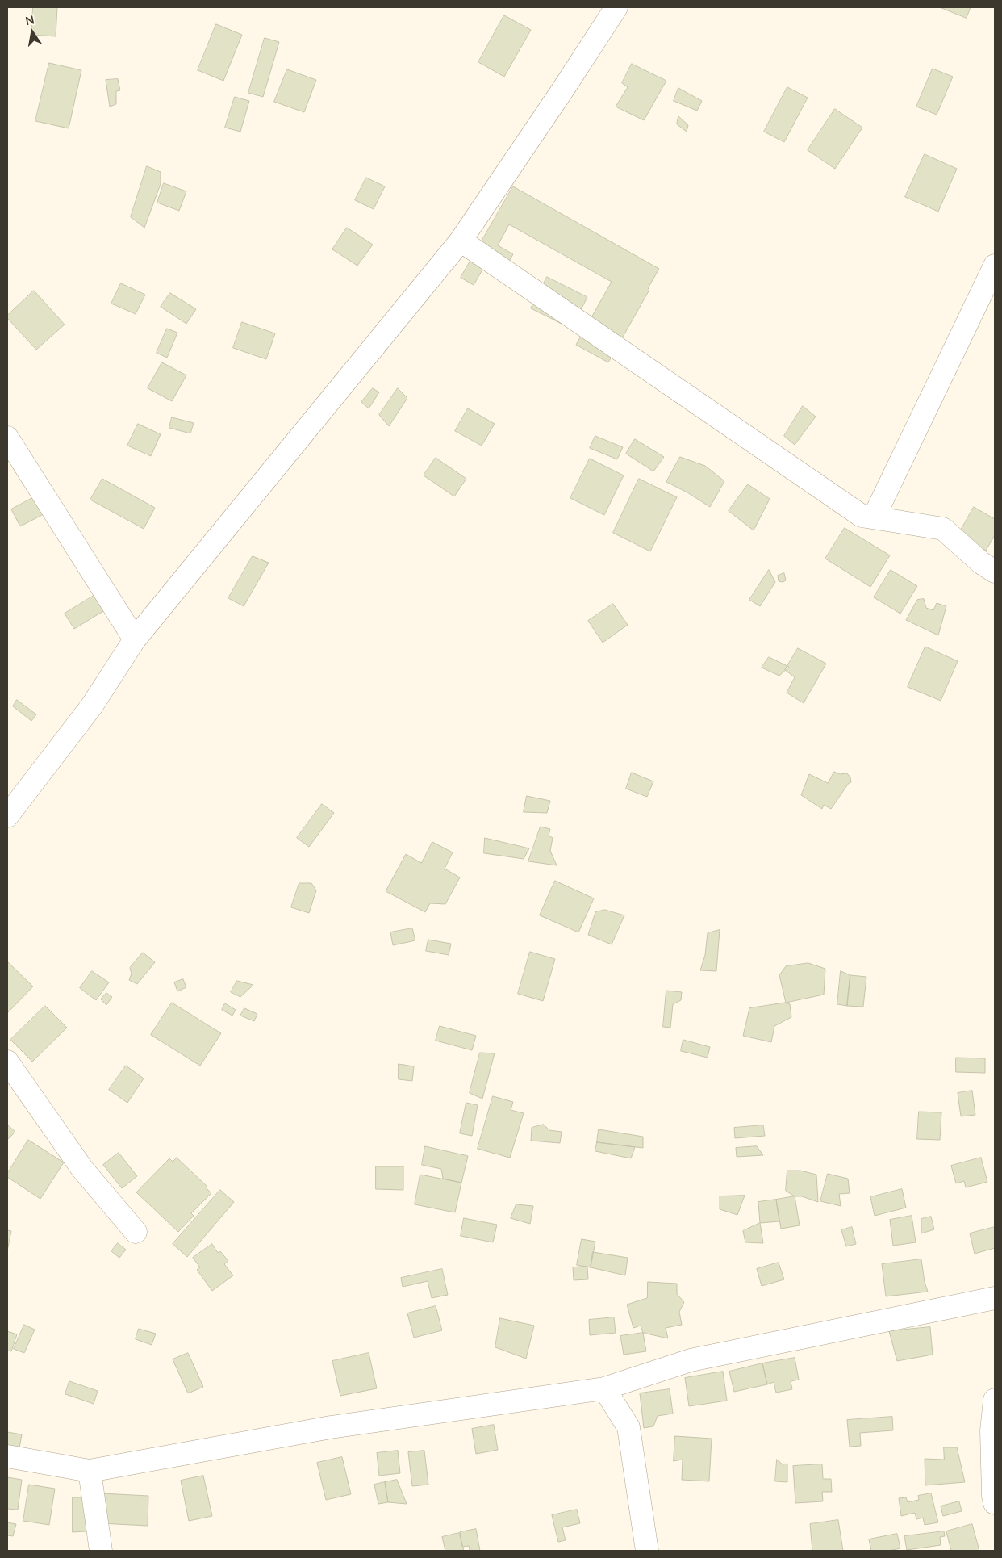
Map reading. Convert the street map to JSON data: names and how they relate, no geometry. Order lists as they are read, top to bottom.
{
  "north": "top"
}
